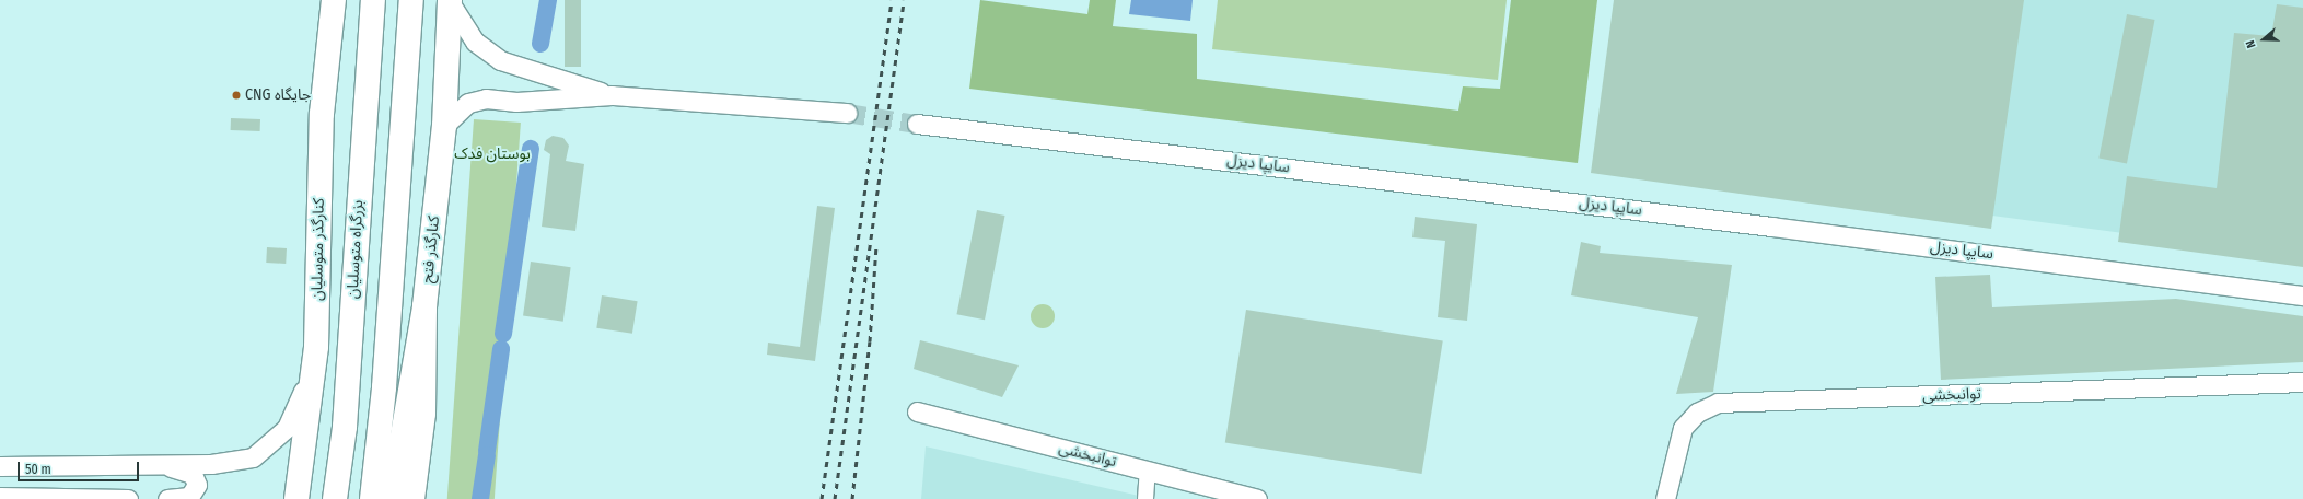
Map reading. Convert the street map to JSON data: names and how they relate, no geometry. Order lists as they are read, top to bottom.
{
  "streets": {
    "main road": ["کنارگذر متوسلیان", "بزرگراه متوسلیان", "کنارگذر فتح"],
    "street": ["سایپا دیزل", "توانبخشی"]
  },
  "parks": ["بوستان فدک"],
  "places": ["CNG جایگاه"],
  "scale_bar": "50 m",
  "north": "left"
}
